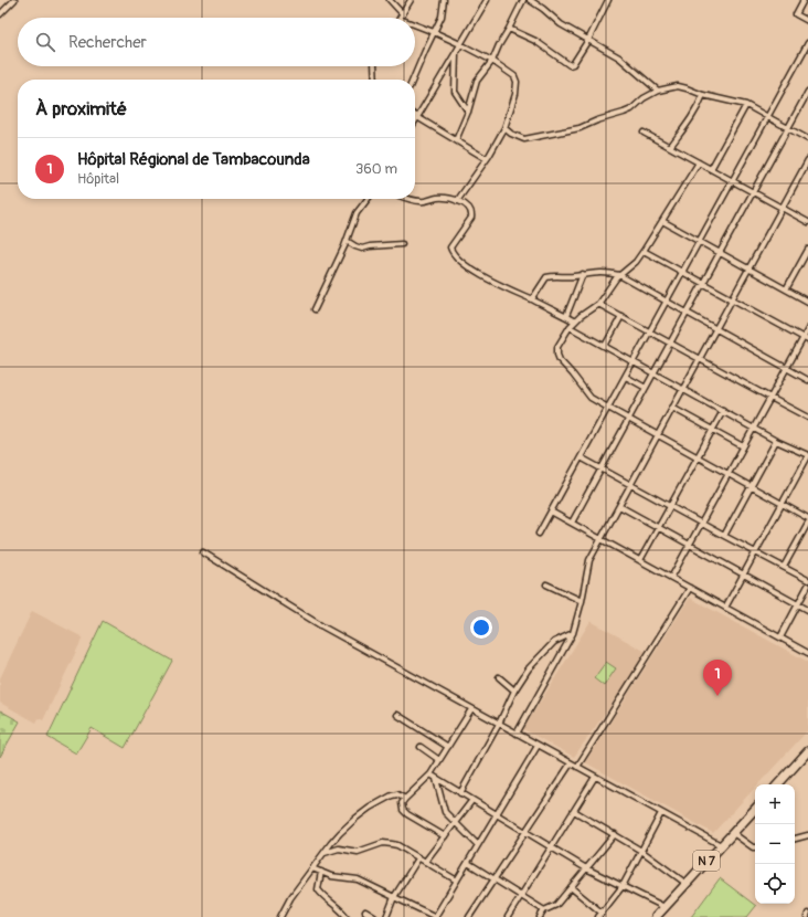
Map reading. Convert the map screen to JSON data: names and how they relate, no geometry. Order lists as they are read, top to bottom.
{
  "streets": {
    "highway": ["N 7"]
  },
  "page": {
    "search": "Rechercher",
    "heading": "À proximité",
    "list": [
      {
        "mark": "1",
        "name": "Hôpital Régional de Tambacounda",
        "note": "Hôpital",
        "value": "360 m"
      }
    ],
    "pins": "1",
    "map_buttons": ["+", "−"]
  }
}
